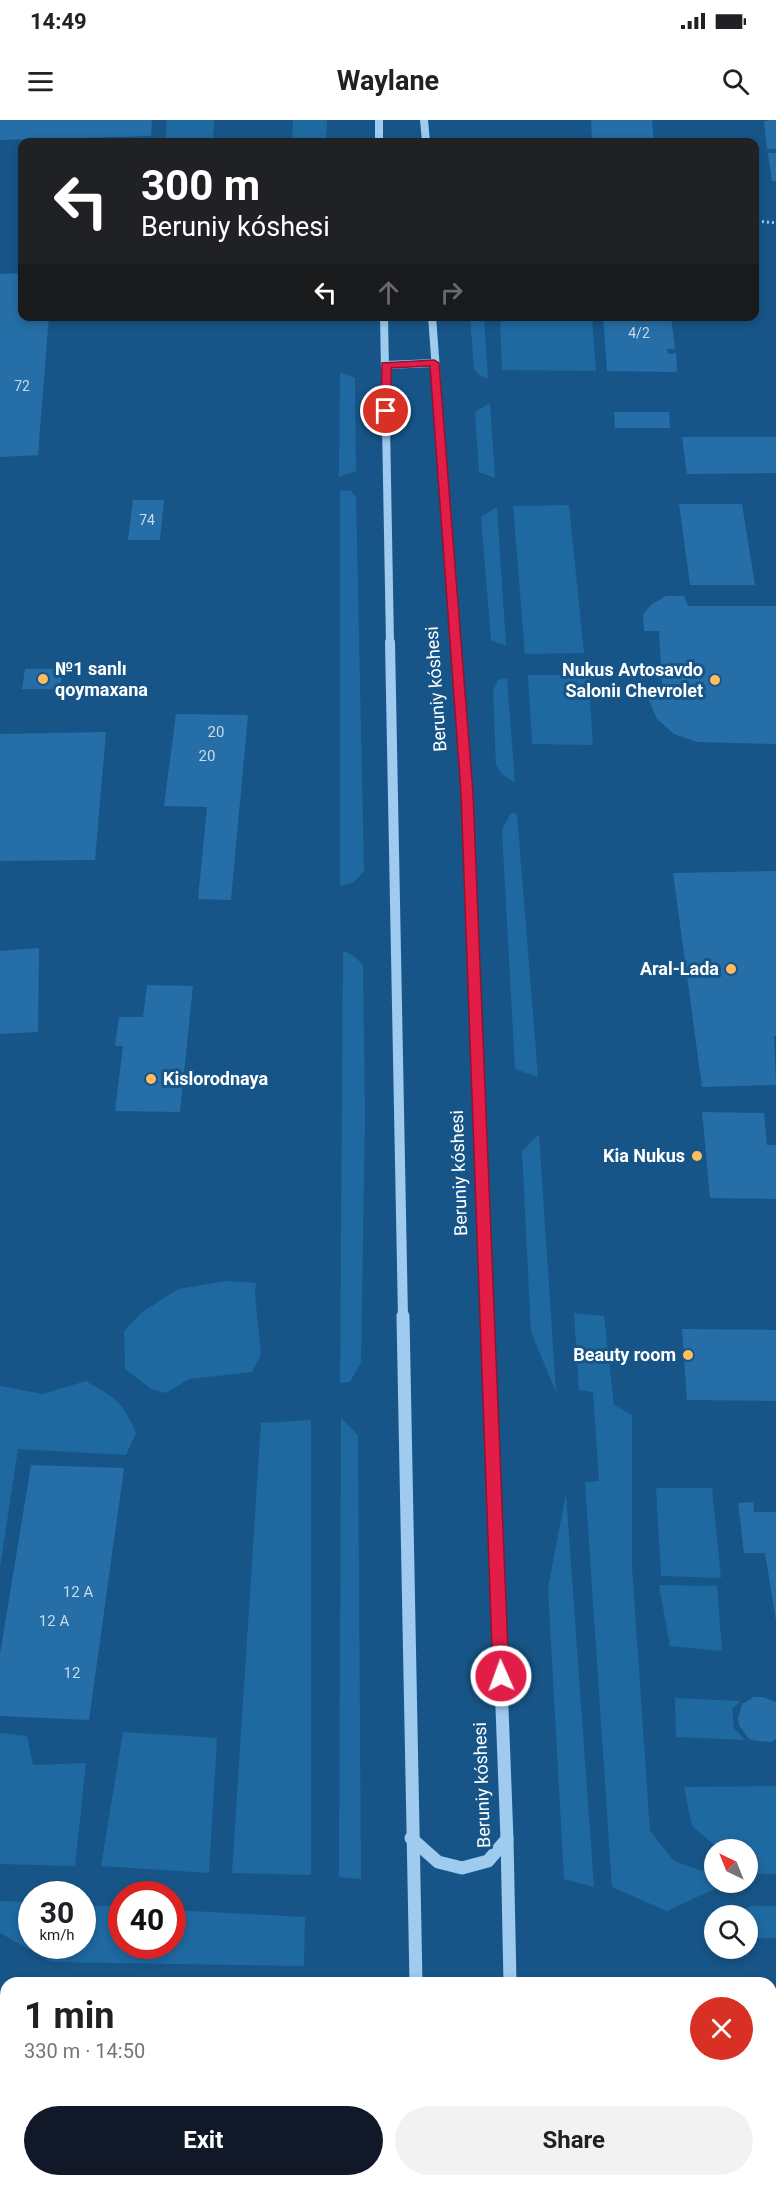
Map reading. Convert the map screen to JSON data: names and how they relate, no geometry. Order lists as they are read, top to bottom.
{
  "streets": {
    "street": ["Beruniy kóshesi"]
  },
  "places": [
    "№1 sanlı qoymaxana",
    "Nukus Avtosavdo Saloniı Chevrolet",
    "Aral-Lada",
    "Kislorodnaya",
    "Kia Nukus",
    "Beauty room"
  ],
  "house_numbers": [
    "4/2",
    "72",
    "74",
    "20",
    "20",
    "12 А",
    "12 А",
    "12"
  ],
  "north": "top left",
  "page": {
    "status": "14:49",
    "header": "Waylane",
    "turn": ["300 m", "Beruniy kóshesi"],
    "speed": "30 km/h",
    "limit": "40",
    "heading": ["1 min", "330 m · 14:50"],
    "buttons": ["Exit", "Share"]
  }
}
